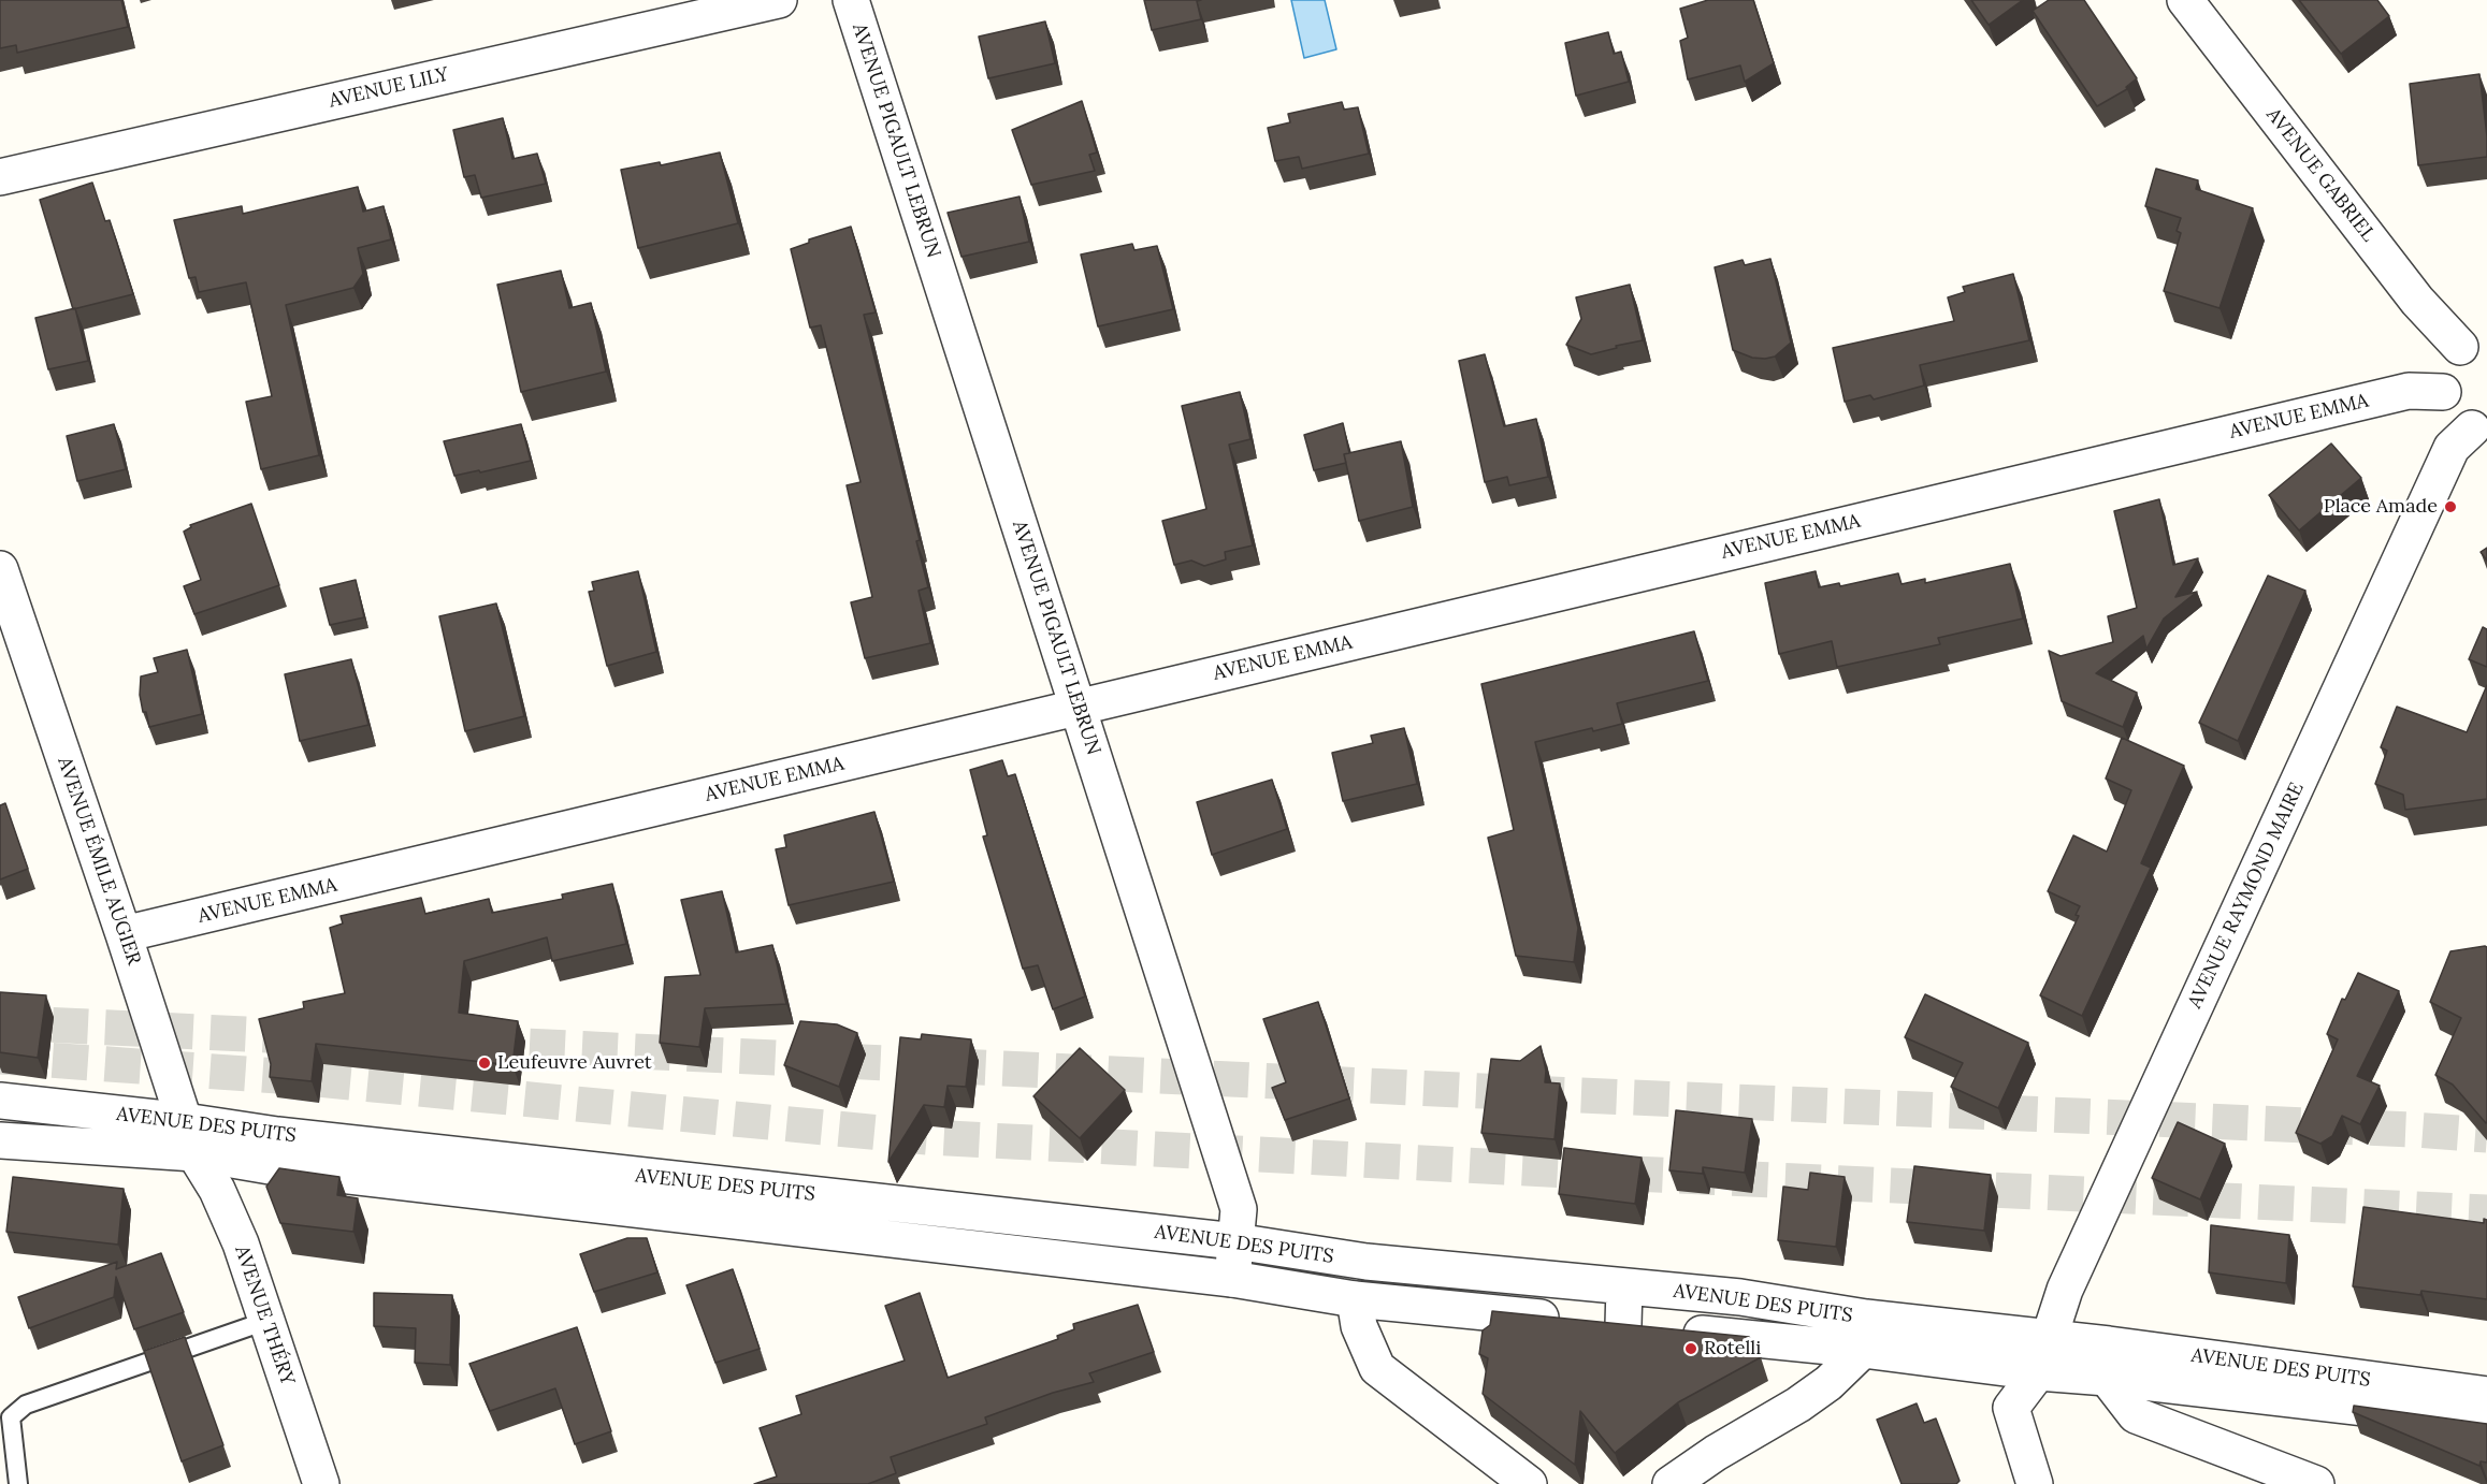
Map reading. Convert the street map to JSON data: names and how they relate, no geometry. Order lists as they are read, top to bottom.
{
  "streets": {
    "street": [
      "AVENUE LILY",
      "AVENUE PIGAULT LEBRUN",
      "AVENUE GABRIEL",
      "AVENUE EMMA",
      "AVENUE ÉMILE AUGIER",
      "AVENUE RAYMOND MAIRE",
      "AVENUE DES PUITS",
      "AVENUE THÉRY"
    ]
  },
  "crossings": [
    ["AVENUE PIGAULT LEBRUN", "AVENUE EMMA"],
    ["AVENUE PIGAULT LEBRUN", "AVENUE DES PUITS"],
    ["AVENUE EMMA", "AVENUE ÉMILE AUGIER"],
    ["AVENUE ÉMILE AUGIER", "AVENUE DES PUITS"],
    ["AVENUE ÉMILE AUGIER", "AVENUE THÉRY"],
    ["AVENUE RAYMOND MAIRE", "AVENUE DES PUITS"],
    ["AVENUE DES PUITS", "AVENUE THÉRY"]
  ],
  "places": ["Place Amade", "Leufeuvre Auvret", "Rotelli"]
}
